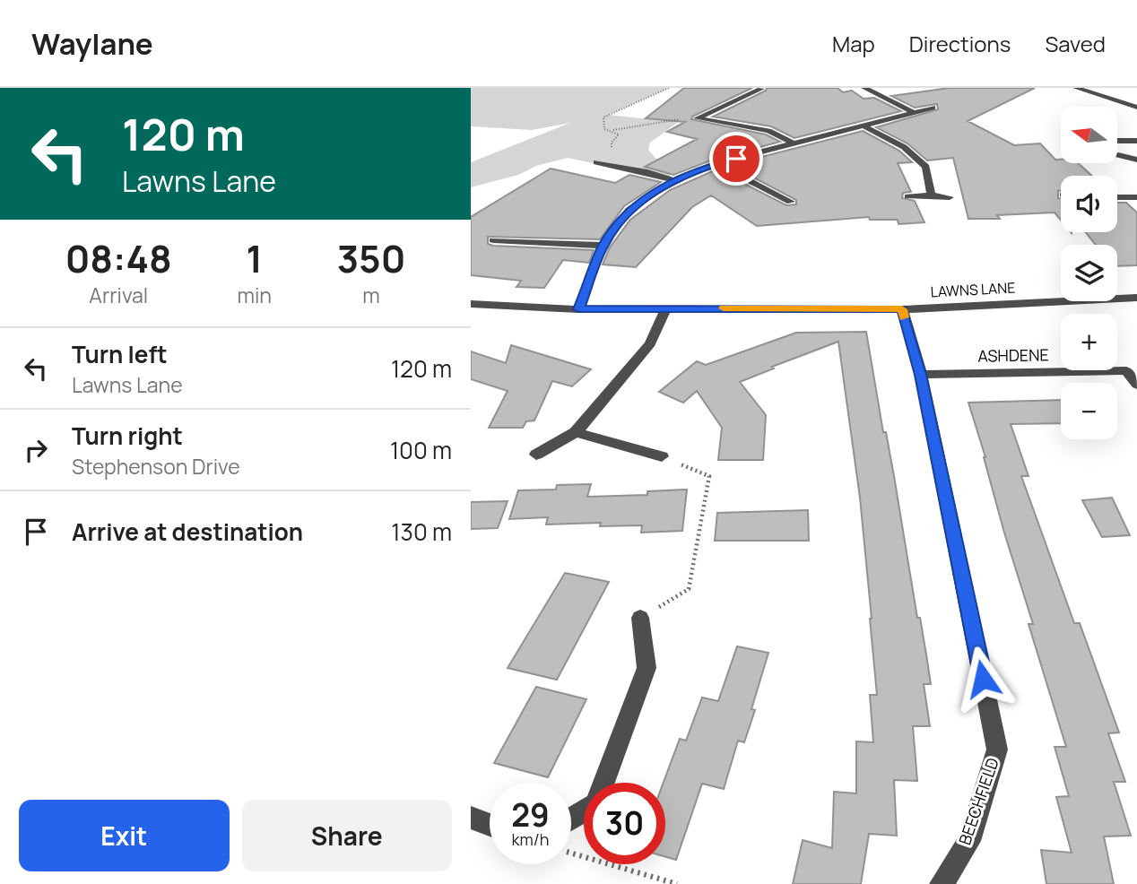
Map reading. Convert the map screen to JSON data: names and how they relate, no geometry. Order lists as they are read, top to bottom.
{
  "streets": {
    "street": ["LAWNS LANE", "ASHDENE", "BEECHFIELD"]
  },
  "crossings": [
    ["LAWNS LANE", "BEECHFIELD"],
    ["ASHDENE", "BEECHFIELD"]
  ],
  "north": "left",
  "page": {
    "header": "Waylane",
    "nav": ["Map", "Directions", "Saved"],
    "turn": ["120 m", "Lawns Lane"],
    "map_buttons": ["+", "−"],
    "eta": [
      "08:48",
      "Arrival",
      "1",
      "min",
      "350",
      "m"
    ],
    "list": [
      {
        "name": "Turn left",
        "note": "Lawns Lane",
        "value": "120 m"
      },
      {
        "name": "Turn right",
        "note": "Stephenson Drive",
        "value": "100 m"
      },
      {
        "name": "Arrive at destination",
        "value": "130 m"
      }
    ],
    "speed": "29 km/h",
    "limit": "30",
    "buttons": ["Exit", "Share"]
  }
}
